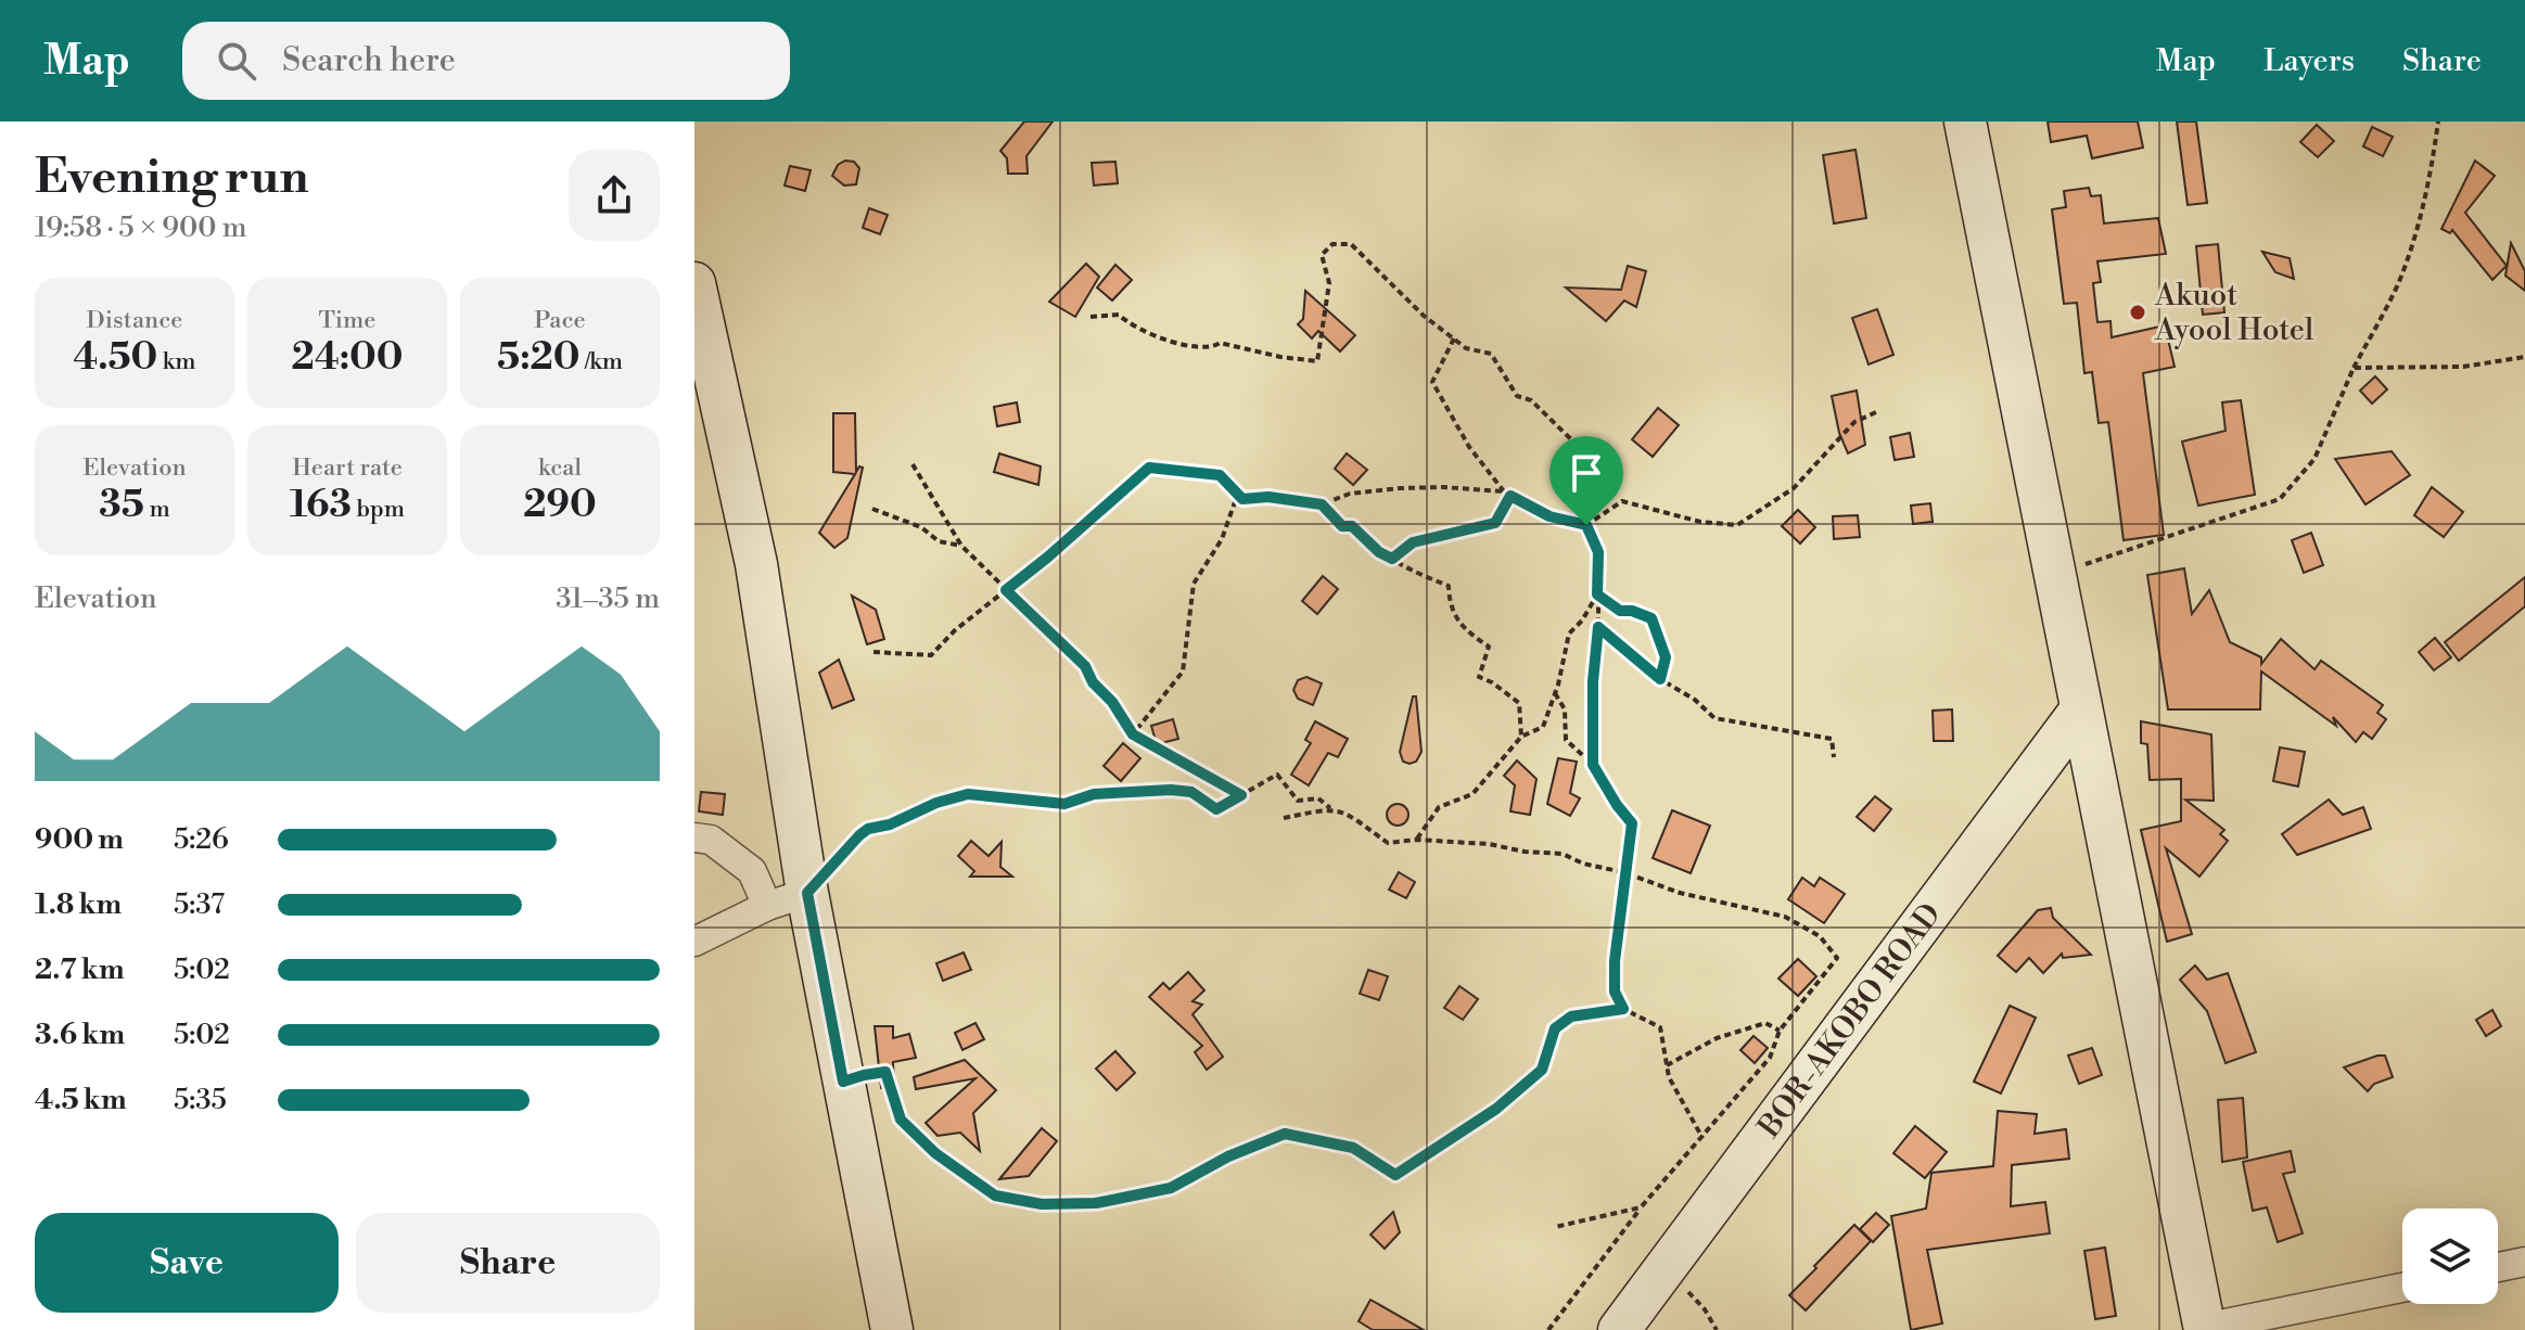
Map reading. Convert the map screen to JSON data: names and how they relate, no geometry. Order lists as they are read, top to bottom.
{
  "streets": {
    "street": ["BOR-AKOBO ROAD"]
  },
  "places": ["Akuot Ayool Hotel"],
  "page": {
    "header": "Map",
    "search": "Search here",
    "nav": ["Map", "Layers", "Share"],
    "heading": ["Evening run", "19:58 · 5 × 900 m"],
    "stats": [
      ["Distance", "4.50 km"],
      ["Time", "24:00"],
      ["Pace", "5:20 /km"],
      ["Elevation", "35 m"],
      ["Heart rate", "163 bpm"],
      ["kcal", "290"]
    ],
    "chart": ["Elevation", "31–35 m"],
    "list": [
      {
        "name": "900 m",
        "note": "5:26"
      },
      {
        "name": "1.8 km",
        "note": "5:37"
      },
      {
        "name": "2.7 km",
        "note": "5:02"
      },
      {
        "name": "3.6 km",
        "note": "5:02"
      },
      {
        "name": "4.5 km",
        "note": "5:35"
      }
    ],
    "buttons": ["Save", "Share"]
  }
}
